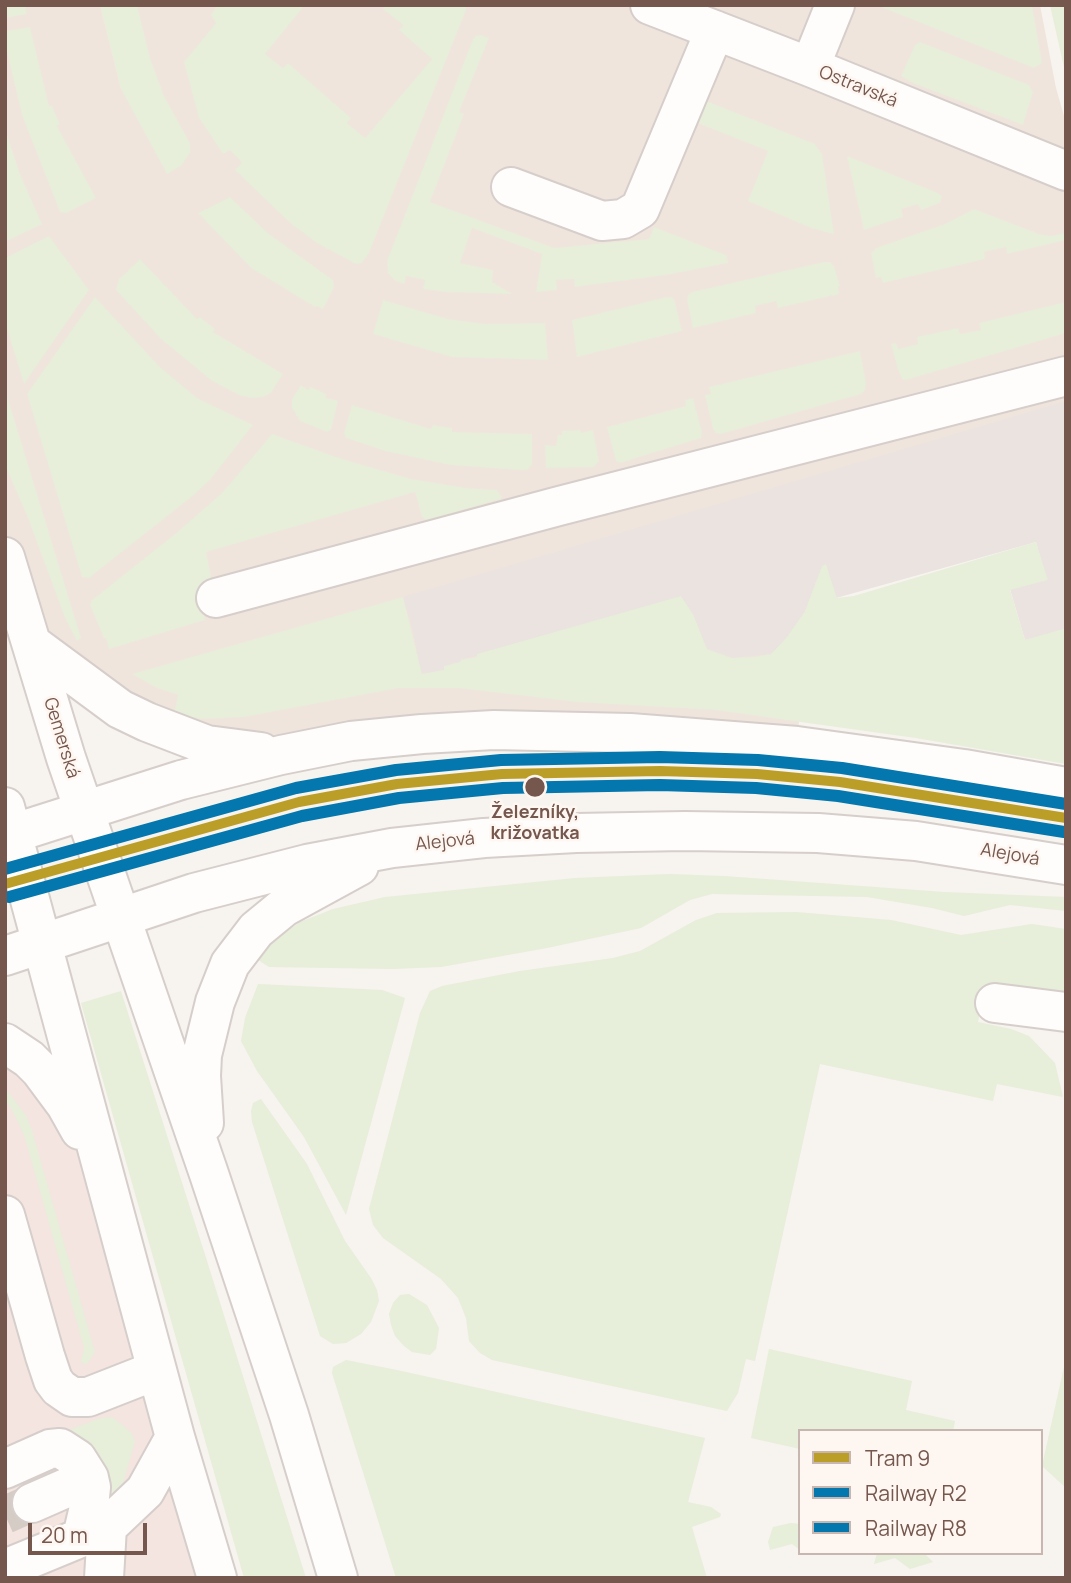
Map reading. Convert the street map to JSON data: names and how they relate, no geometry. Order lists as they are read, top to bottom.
{
  "streets": {
    "street": ["Ostravská", "Gemerská", "Alejová"]
  },
  "crossings": [
    ["Gemerská", "Alejová"]
  ],
  "places": ["Železníky, križovatka"],
  "lines": ["rail line R8", "tram line 9", "rail line R2"],
  "legend": ["Tram 9", "Railway R2", "Railway R8"],
  "scale_bar": "20 m"
}
